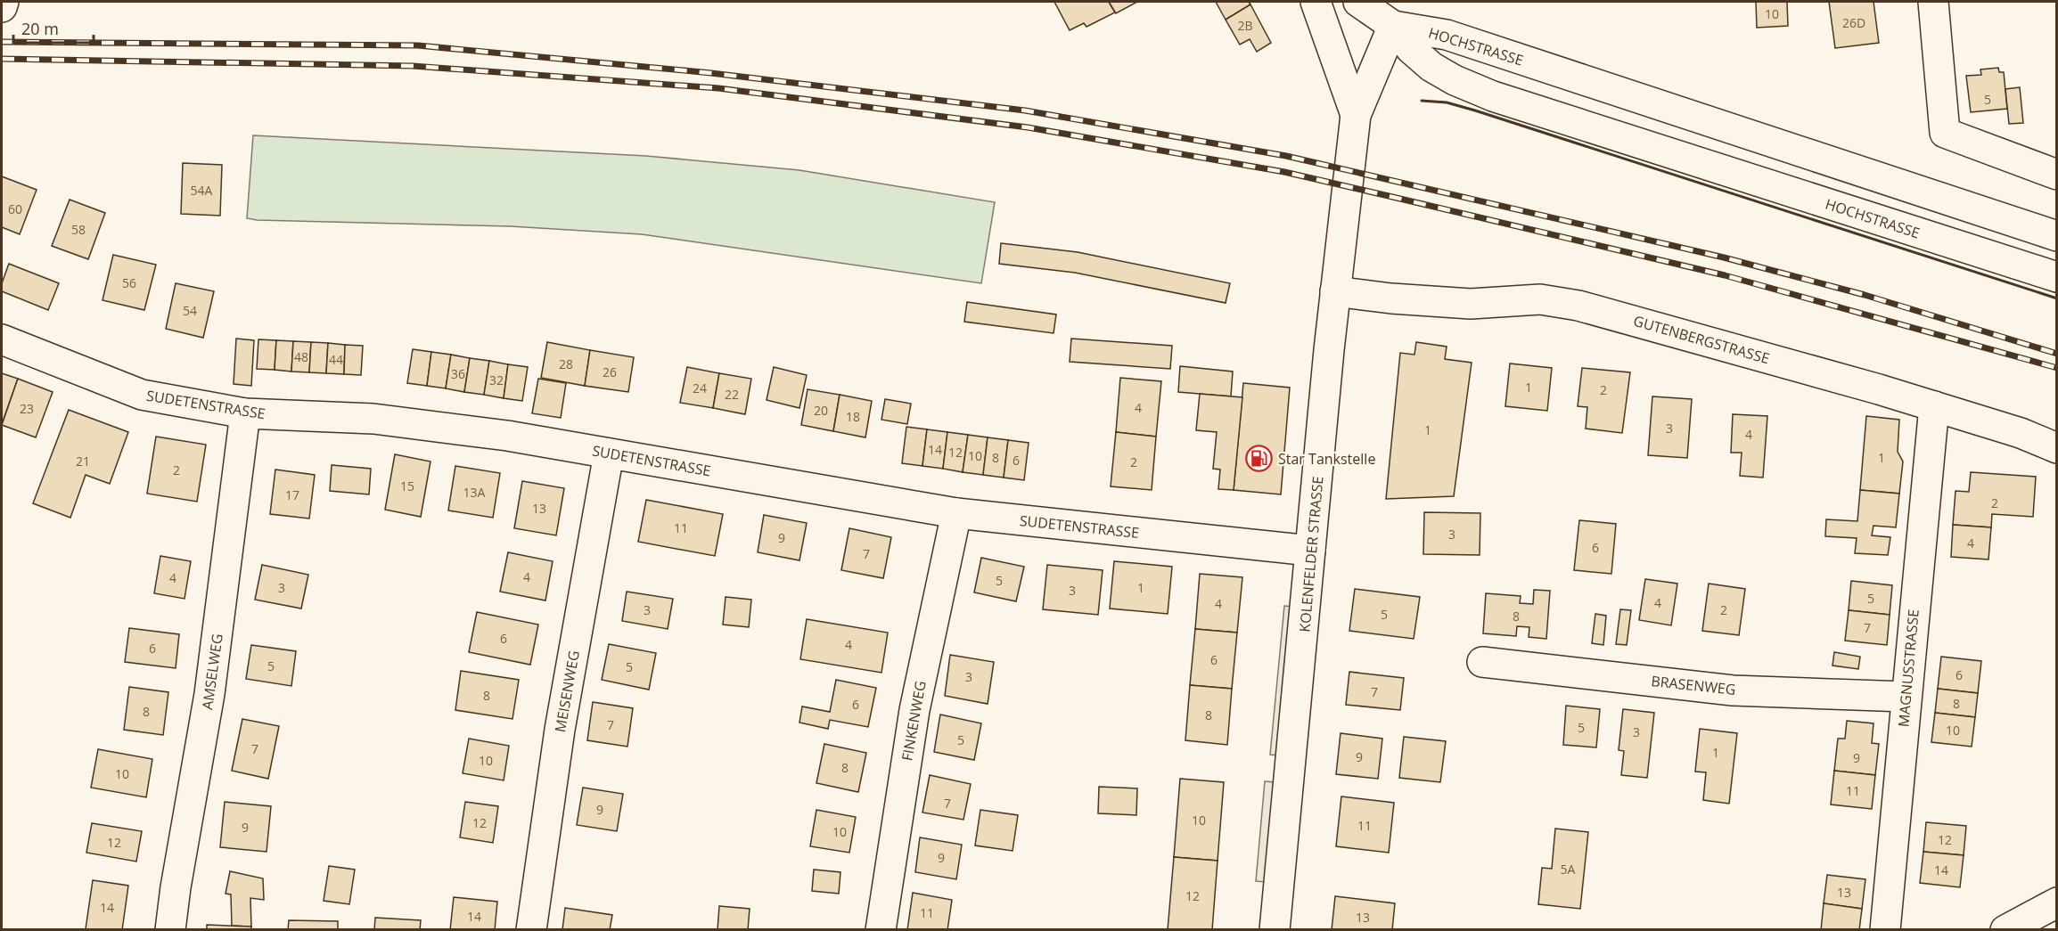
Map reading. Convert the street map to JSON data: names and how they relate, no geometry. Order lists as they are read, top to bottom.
{
  "streets": {
    "street": [
      "HOCHSTRASSE",
      "GUTENBERGSTRASSE",
      "SUDETENSTRASSE",
      "KOLENFELDER STRASSE",
      "MAGNUSSTRASSE",
      "AMSELWEG",
      "BRASENWEG",
      "MEISENWEG",
      "FINKENWEG"
    ]
  },
  "crossings": [
    ["HOCHSTRASSE", "KOLENFELDER STRASSE"],
    ["GUTENBERGSTRASSE", "KOLENFELDER STRASSE"],
    ["GUTENBERGSTRASSE", "MAGNUSSTRASSE"],
    ["SUDETENSTRASSE", "KOLENFELDER STRASSE"],
    ["SUDETENSTRASSE", "AMSELWEG"],
    ["SUDETENSTRASSE", "MEISENWEG"],
    ["SUDETENSTRASSE", "FINKENWEG"],
    ["MAGNUSSTRASSE", "BRASENWEG"]
  ],
  "places": {
    "fuel station": ["Star Tankstelle"]
  },
  "house_numbers": [
    "10",
    "26D",
    "2B",
    "5",
    "54A",
    "60",
    "58",
    "56",
    "54",
    "48",
    "44",
    "28",
    "26",
    "36",
    "32",
    "1",
    "24",
    "2",
    "22",
    "4",
    "23",
    "20",
    "18",
    "3",
    "1",
    "4",
    "14",
    "12",
    "10",
    "8",
    "1",
    "6",
    "21",
    "2",
    "2",
    "15",
    "13A",
    "17",
    "2",
    "13",
    "11",
    "3",
    "9",
    "4",
    "6",
    "7",
    "4",
    "4",
    "5",
    "3",
    "1",
    "3",
    "5",
    "4",
    "4",
    "3",
    "2",
    "5",
    "8",
    "7",
    "6",
    "4",
    "6",
    "6",
    "5",
    "5",
    "6",
    "3",
    "7",
    "8",
    "8",
    "6",
    "8",
    "8",
    "7",
    "5",
    "10",
    "3",
    "5",
    "7",
    "1",
    "9",
    "9",
    "10",
    "8",
    "10",
    "11",
    "7",
    "9",
    "10",
    "12",
    "11",
    "9",
    "10",
    "12",
    "12",
    "9",
    "5A",
    "14",
    "13",
    "12",
    "14",
    "11",
    "14",
    "13"
  ],
  "scale_bar": "20 m"
}
